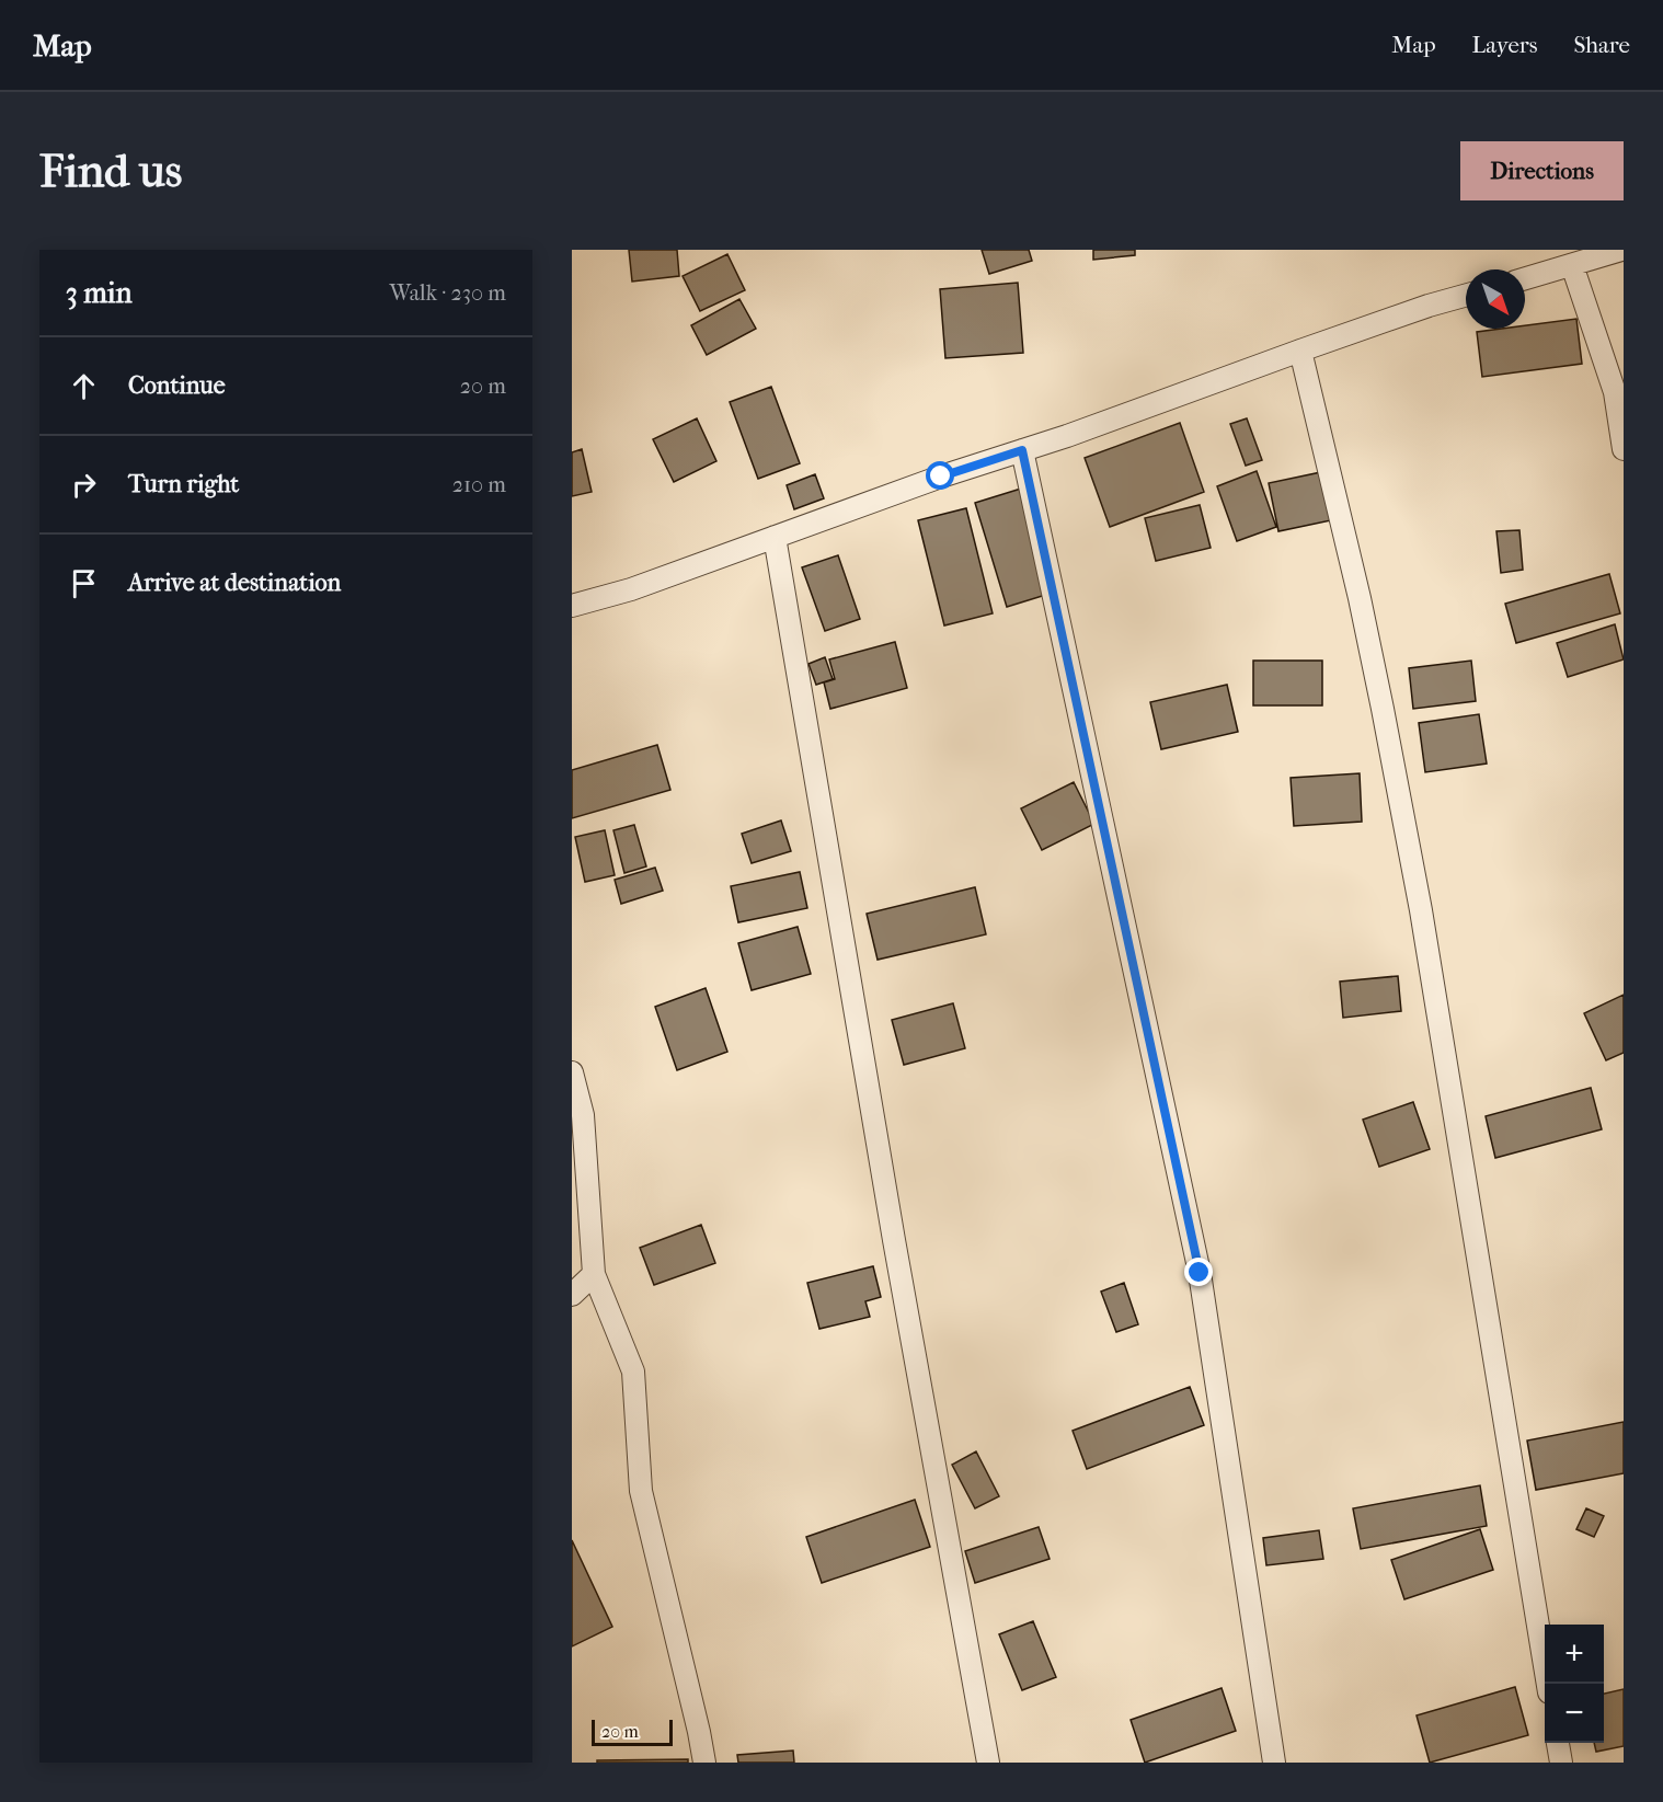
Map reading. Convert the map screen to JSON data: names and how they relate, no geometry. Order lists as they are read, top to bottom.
{
  "scale_bar": "20 m",
  "north": "bottom right",
  "page": {
    "header": "Map",
    "nav": ["Map", "Layers", "Share"],
    "buttons": "Directions",
    "title": "Find us",
    "heading": ["3 min", "Walk · 230 m"],
    "list": [
      ["Continue", "20 m"],
      ["Turn right", "210 m"],
      "Arrive at destination"
    ],
    "map_buttons": ["+", "−"],
    "scale": "20 m"
  }
}
